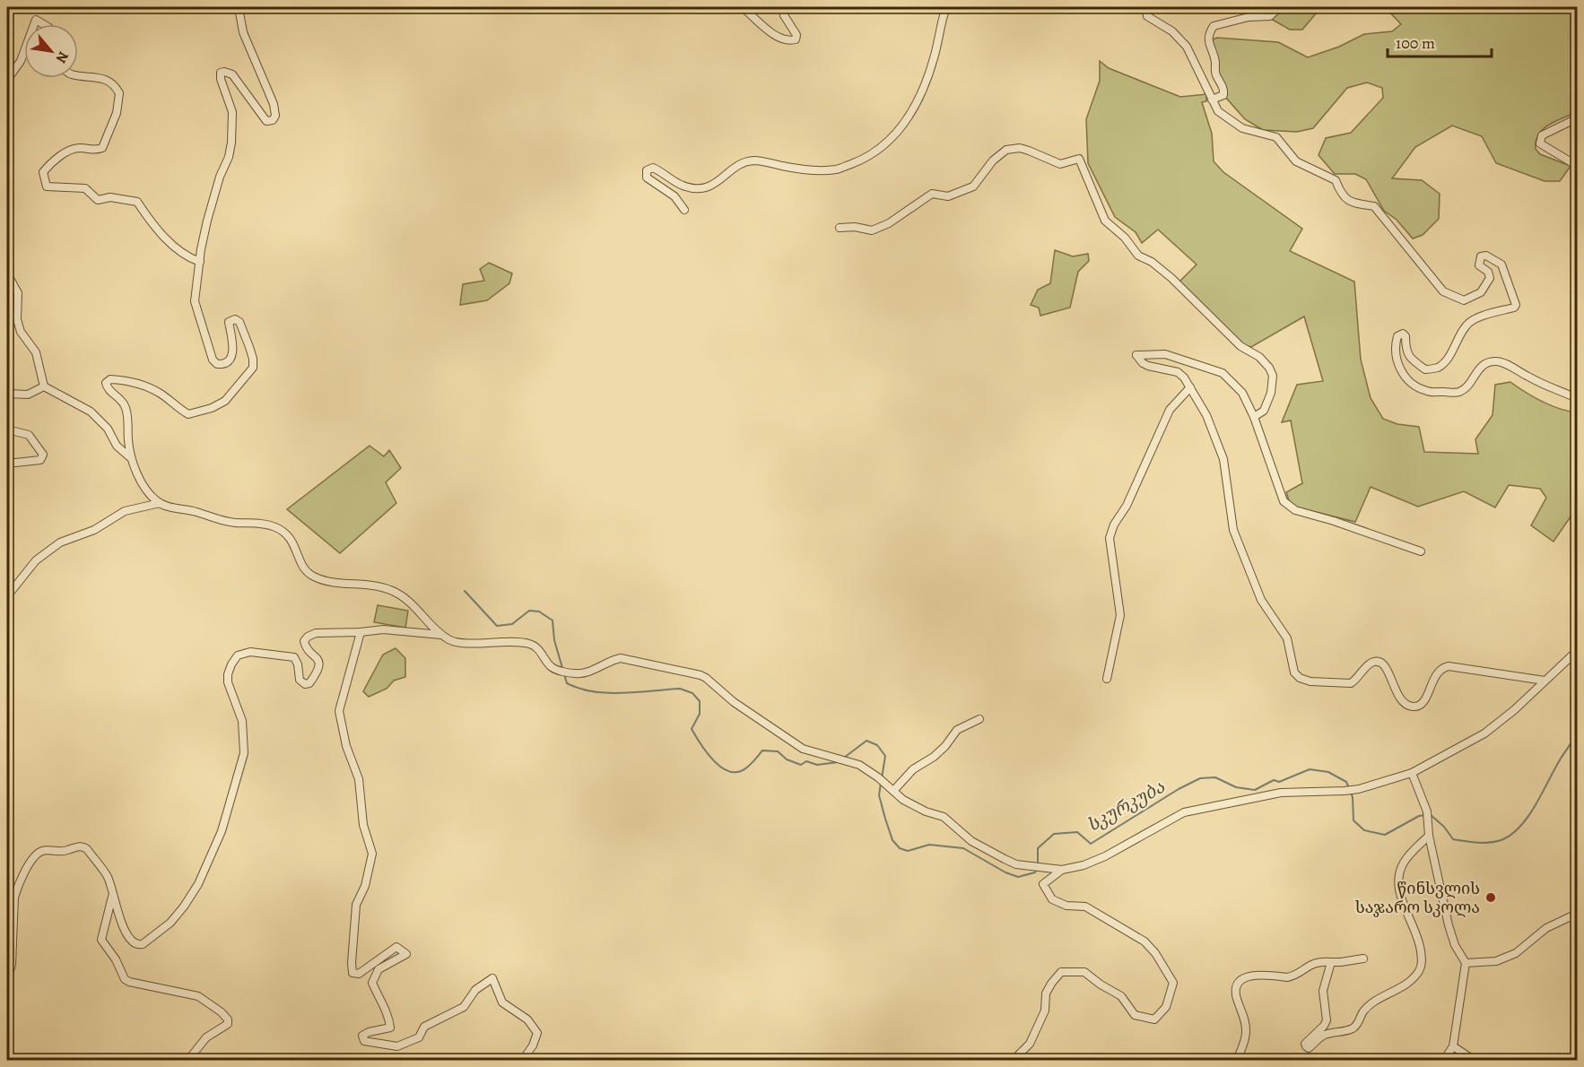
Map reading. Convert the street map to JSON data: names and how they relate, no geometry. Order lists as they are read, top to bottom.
{
  "water": ["სკურკუბა"],
  "places": ["წინსვლის საჯარო სკოლა"],
  "scale_bar": "100 m",
  "north": "bottom right"
}
